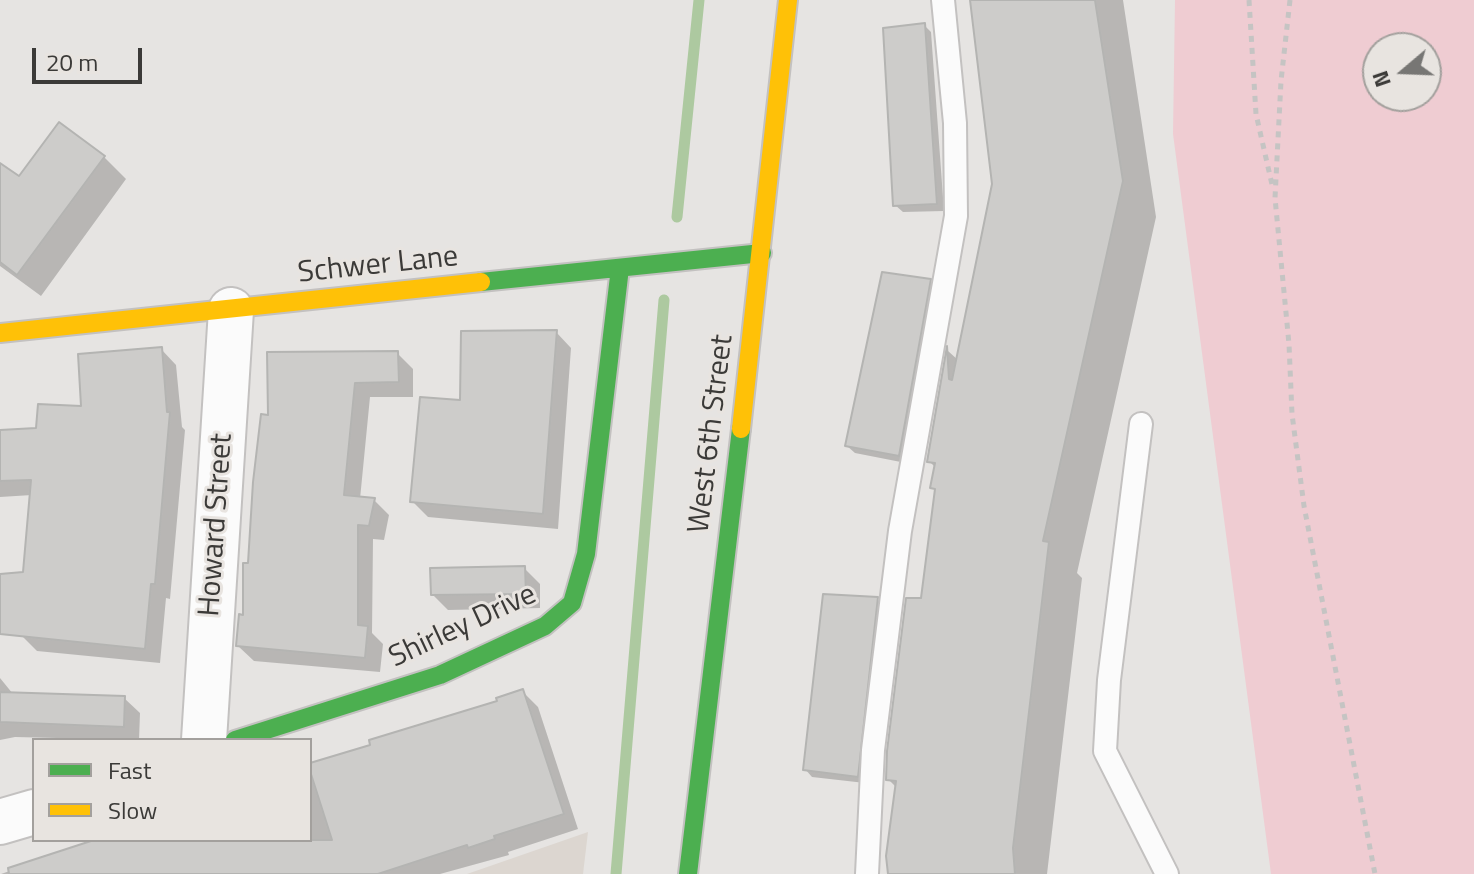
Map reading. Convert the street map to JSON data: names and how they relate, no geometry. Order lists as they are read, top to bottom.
{
  "streets": {
    "street": [
      "Schwer Lane",
      "West 6th Street",
      "Howard Street",
      "Shirley Drive"
    ]
  },
  "crossings": [
    ["Schwer Lane", "West 6th Street"],
    ["Schwer Lane", "Howard Street"],
    ["Schwer Lane", "Shirley Drive"]
  ],
  "legend": ["Fast", "Slow"],
  "scale_bar": "20 m",
  "north": "left"
}
